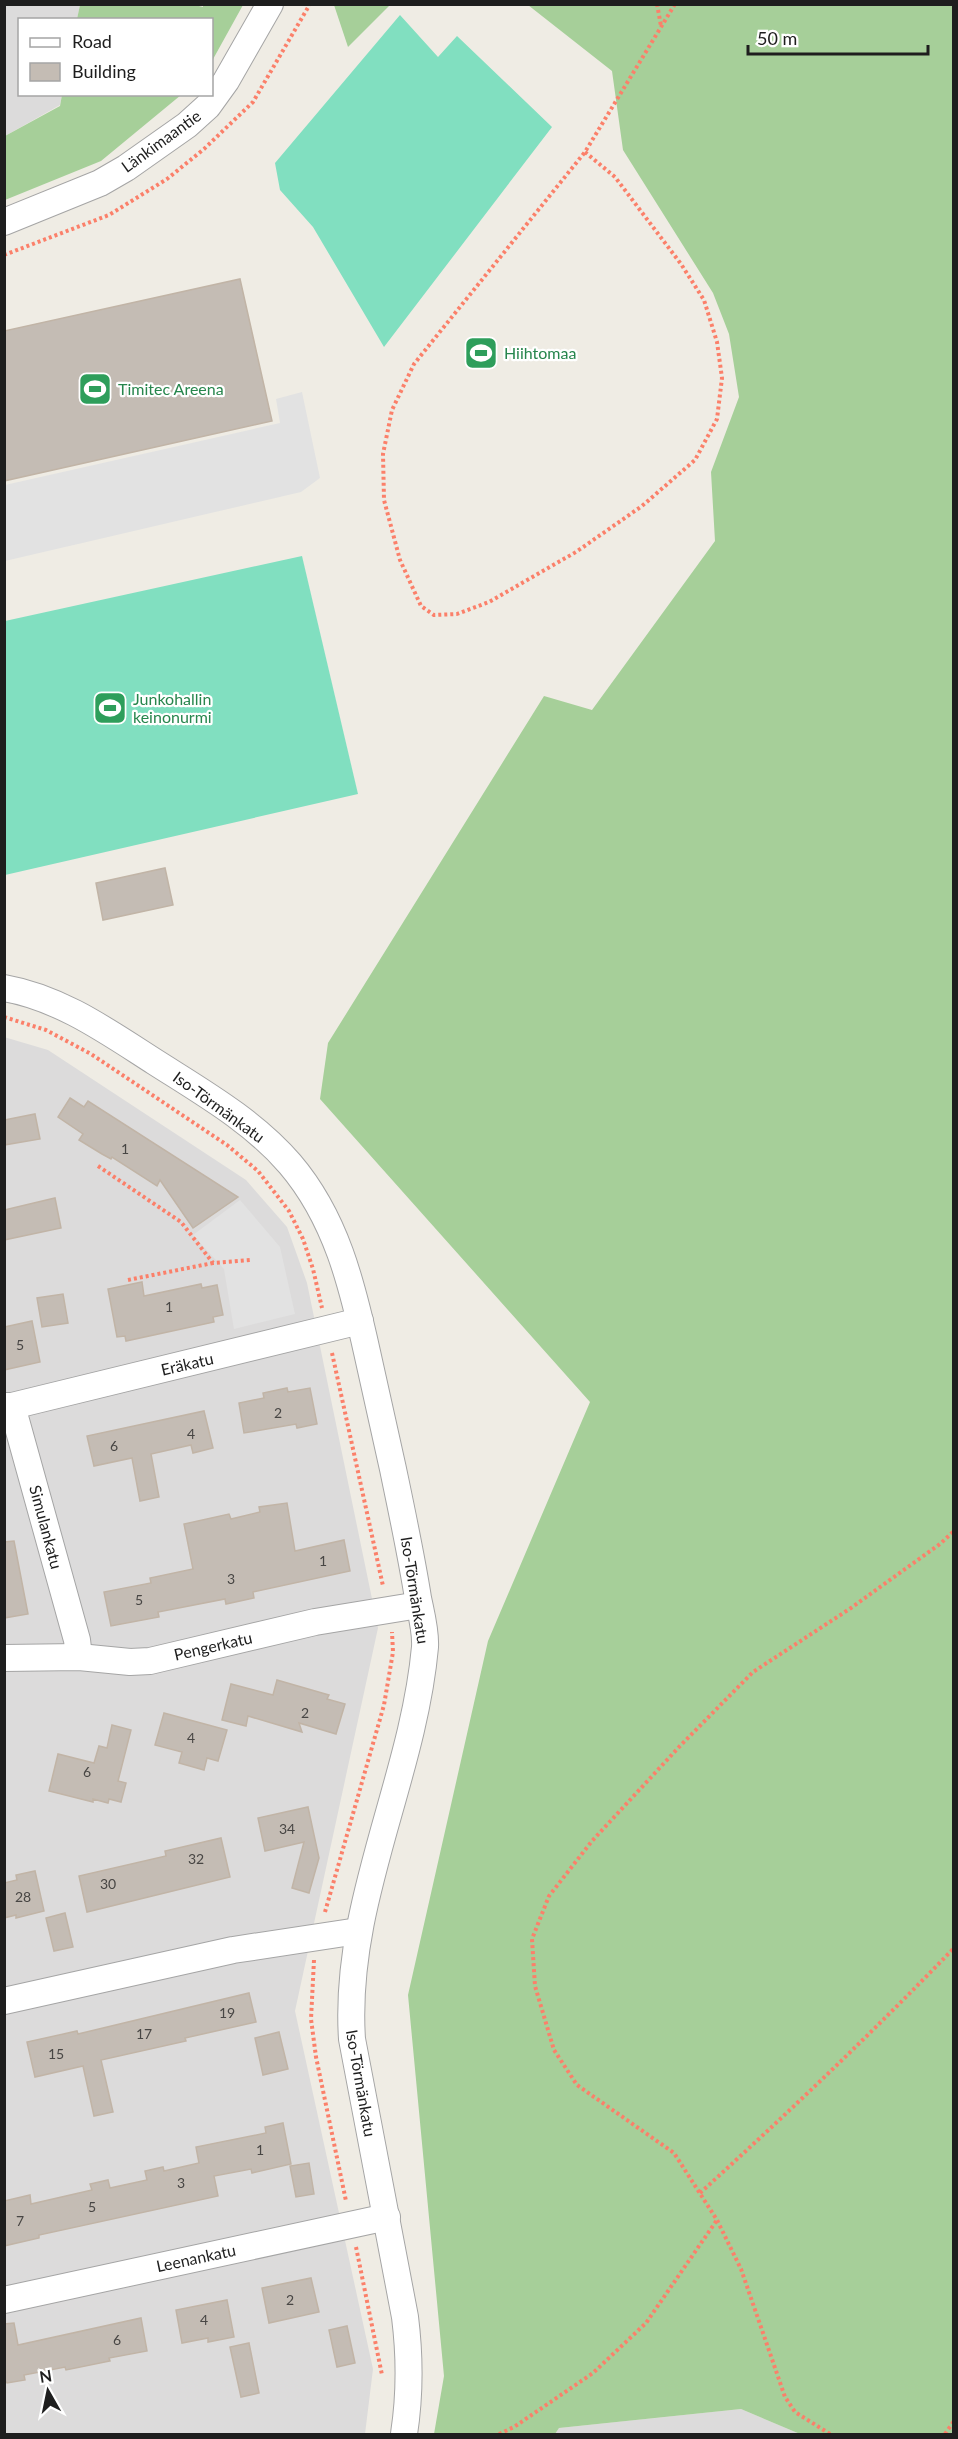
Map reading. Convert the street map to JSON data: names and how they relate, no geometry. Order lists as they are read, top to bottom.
{
  "streets": {
    "street": [
      "Länkimaantie",
      "Iso-Törmänkatu",
      "Eräkatu",
      "Simulankatu",
      "Pengerkatu",
      "Leenankatu"
    ]
  },
  "crossings": [
    ["Iso-Törmänkatu", "Eräkatu"],
    ["Iso-Törmänkatu", "Pengerkatu"],
    ["Iso-Törmänkatu", "Leenankatu"],
    ["Eräkatu", "Simulankatu"],
    ["Simulankatu", "Pengerkatu"]
  ],
  "places": {
    "sports": ["Hiihtomaa", "Timitec Areena", "Junkohallin keinonurmi"]
  },
  "house_numbers": [
    "1",
    "1",
    "5",
    "2",
    "4",
    "6",
    "1",
    "3",
    "5",
    "2",
    "4",
    "6",
    "34",
    "32",
    "30",
    "28",
    "19",
    "17",
    "15",
    "1",
    "3",
    "5",
    "7",
    "2",
    "4",
    "6"
  ],
  "legend": ["Road", "Building"],
  "scale_bar": "50 m",
  "north": "top"
}
